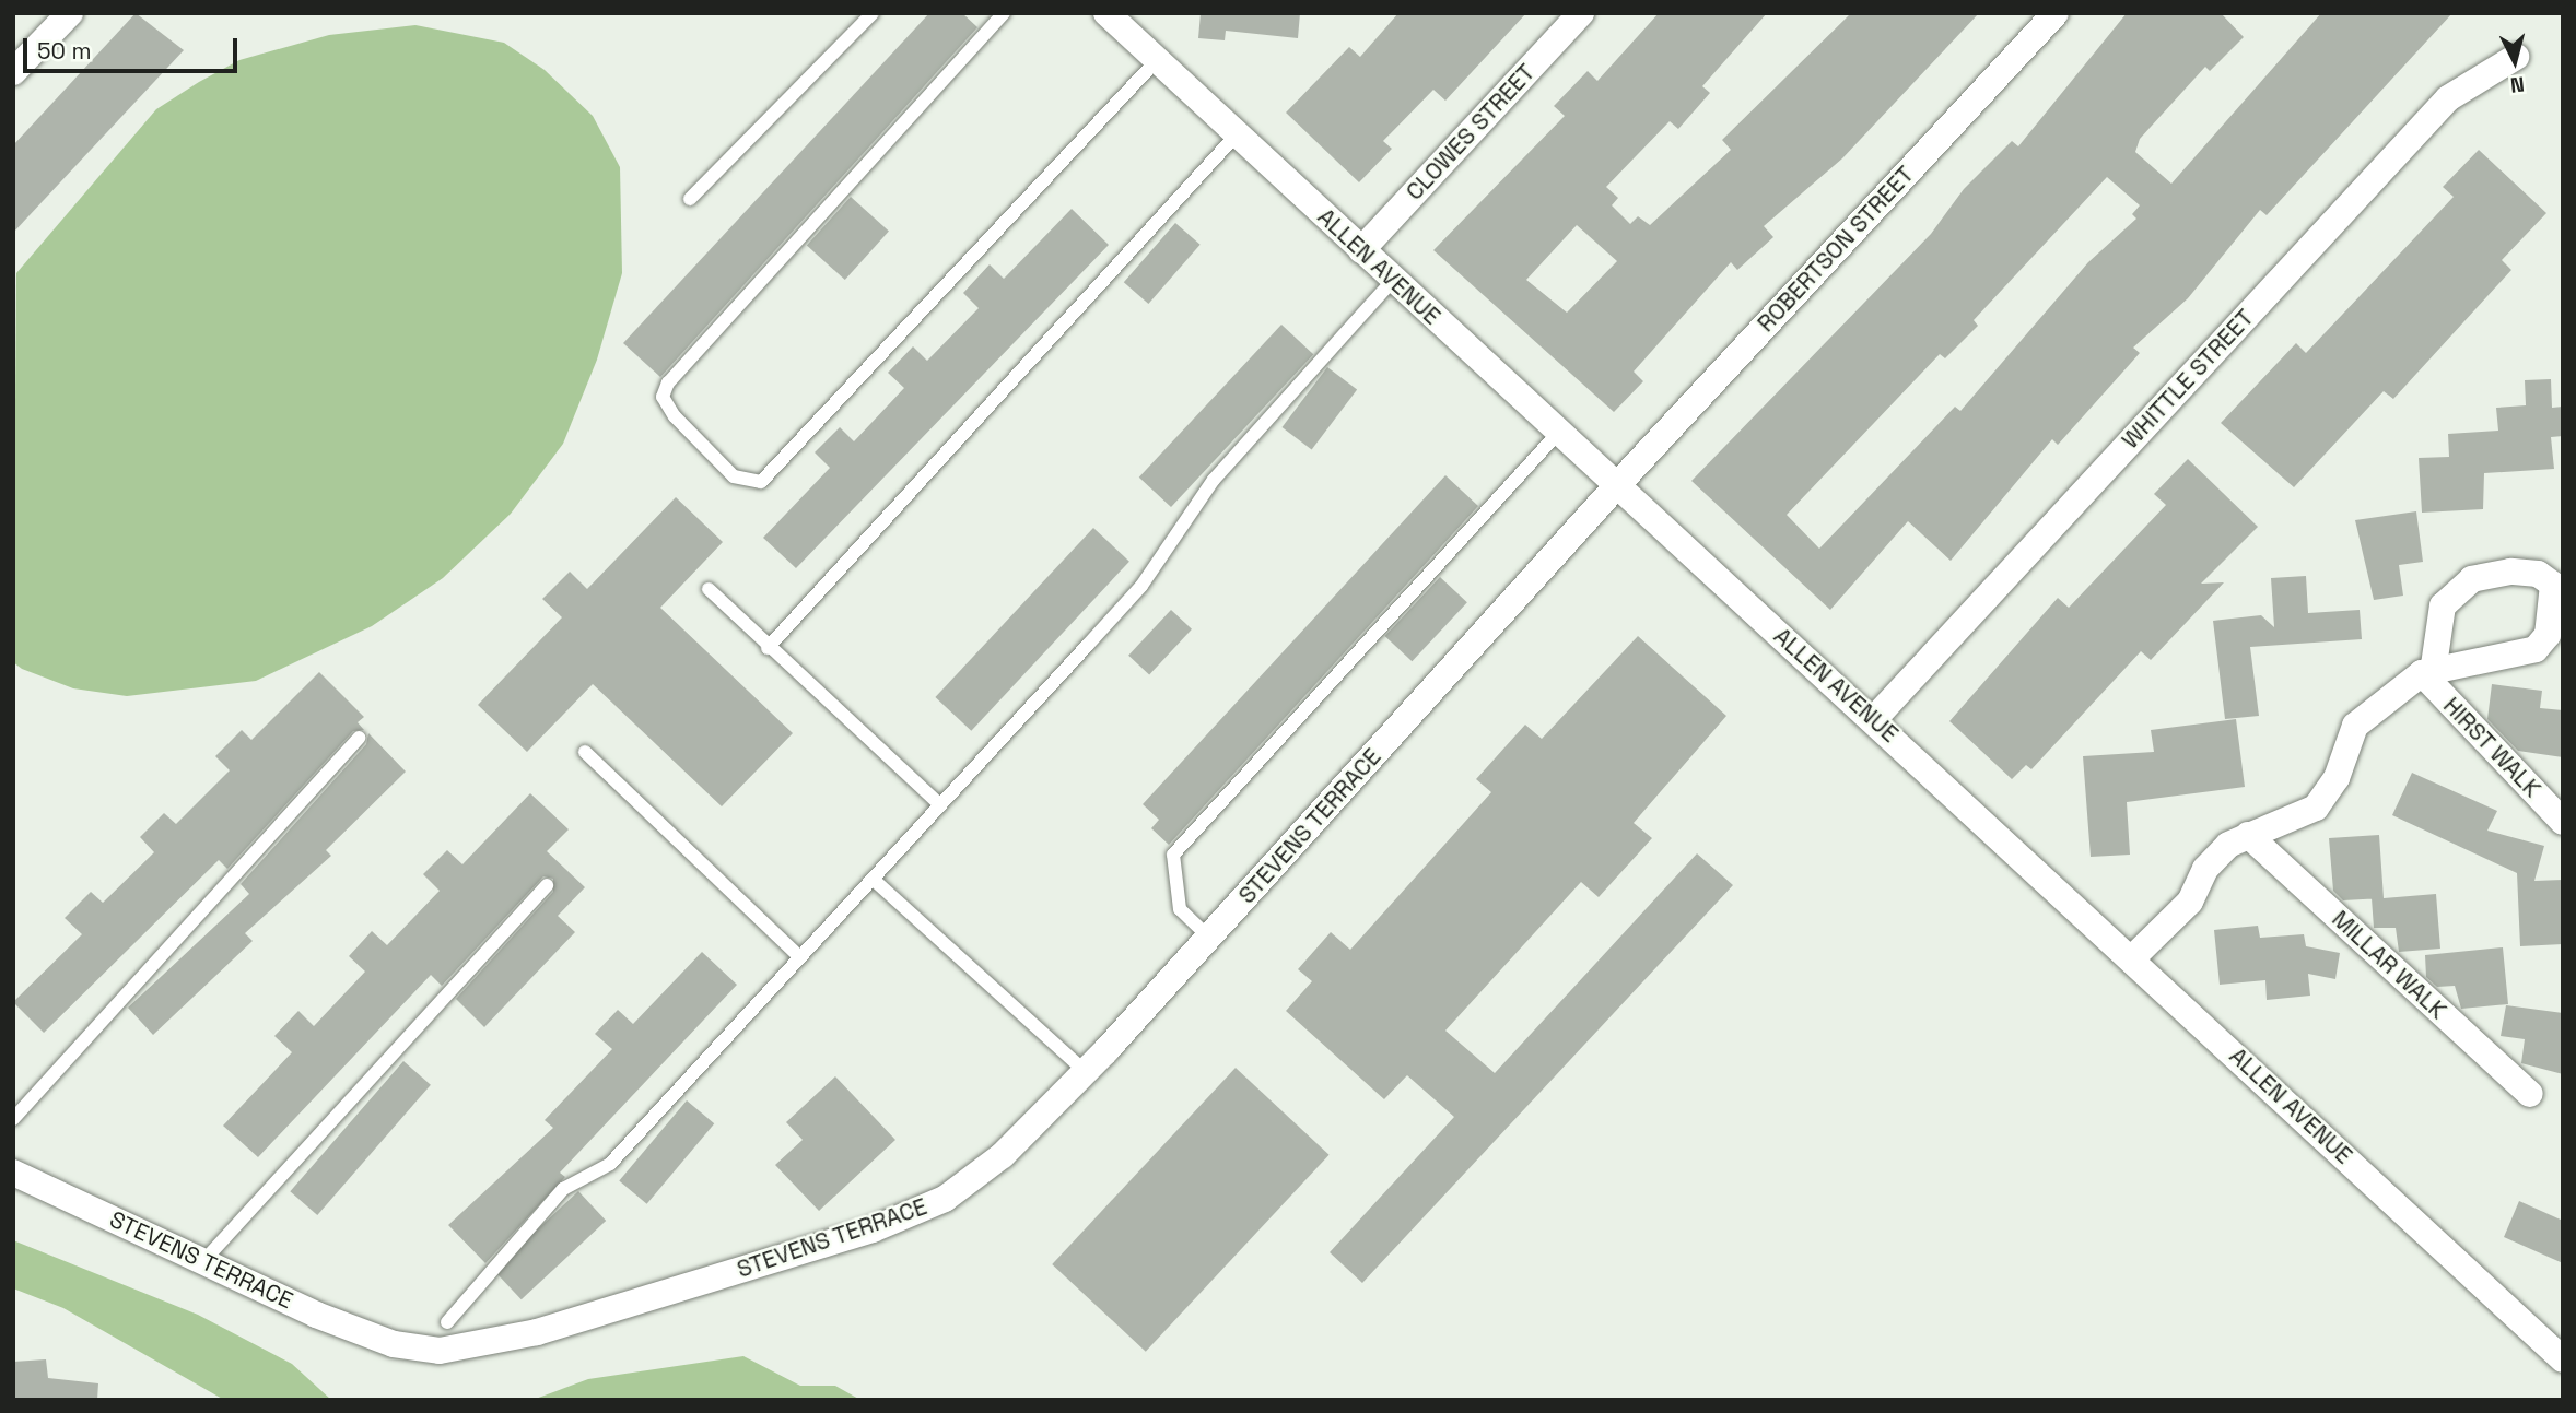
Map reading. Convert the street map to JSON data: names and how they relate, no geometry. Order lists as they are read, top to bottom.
{
  "streets": {
    "street": [
      "CLOWES STREET",
      "ROBERTSON STREET",
      "ALLEN AVENUE",
      "WHITTLE STREET",
      "HIRST WALK",
      "STEVENS TERRACE",
      "MILLAR WALK"
    ]
  },
  "crossings": [
    ["CLOWES STREET", "ALLEN AVENUE"],
    ["ROBERTSON STREET", "ALLEN AVENUE"],
    ["ROBERTSON STREET", "STEVENS TERRACE"],
    ["ALLEN AVENUE", "WHITTLE STREET"],
    ["ALLEN AVENUE", "STEVENS TERRACE"]
  ],
  "scale_bar": "50 m",
  "north": "bottom"
}
